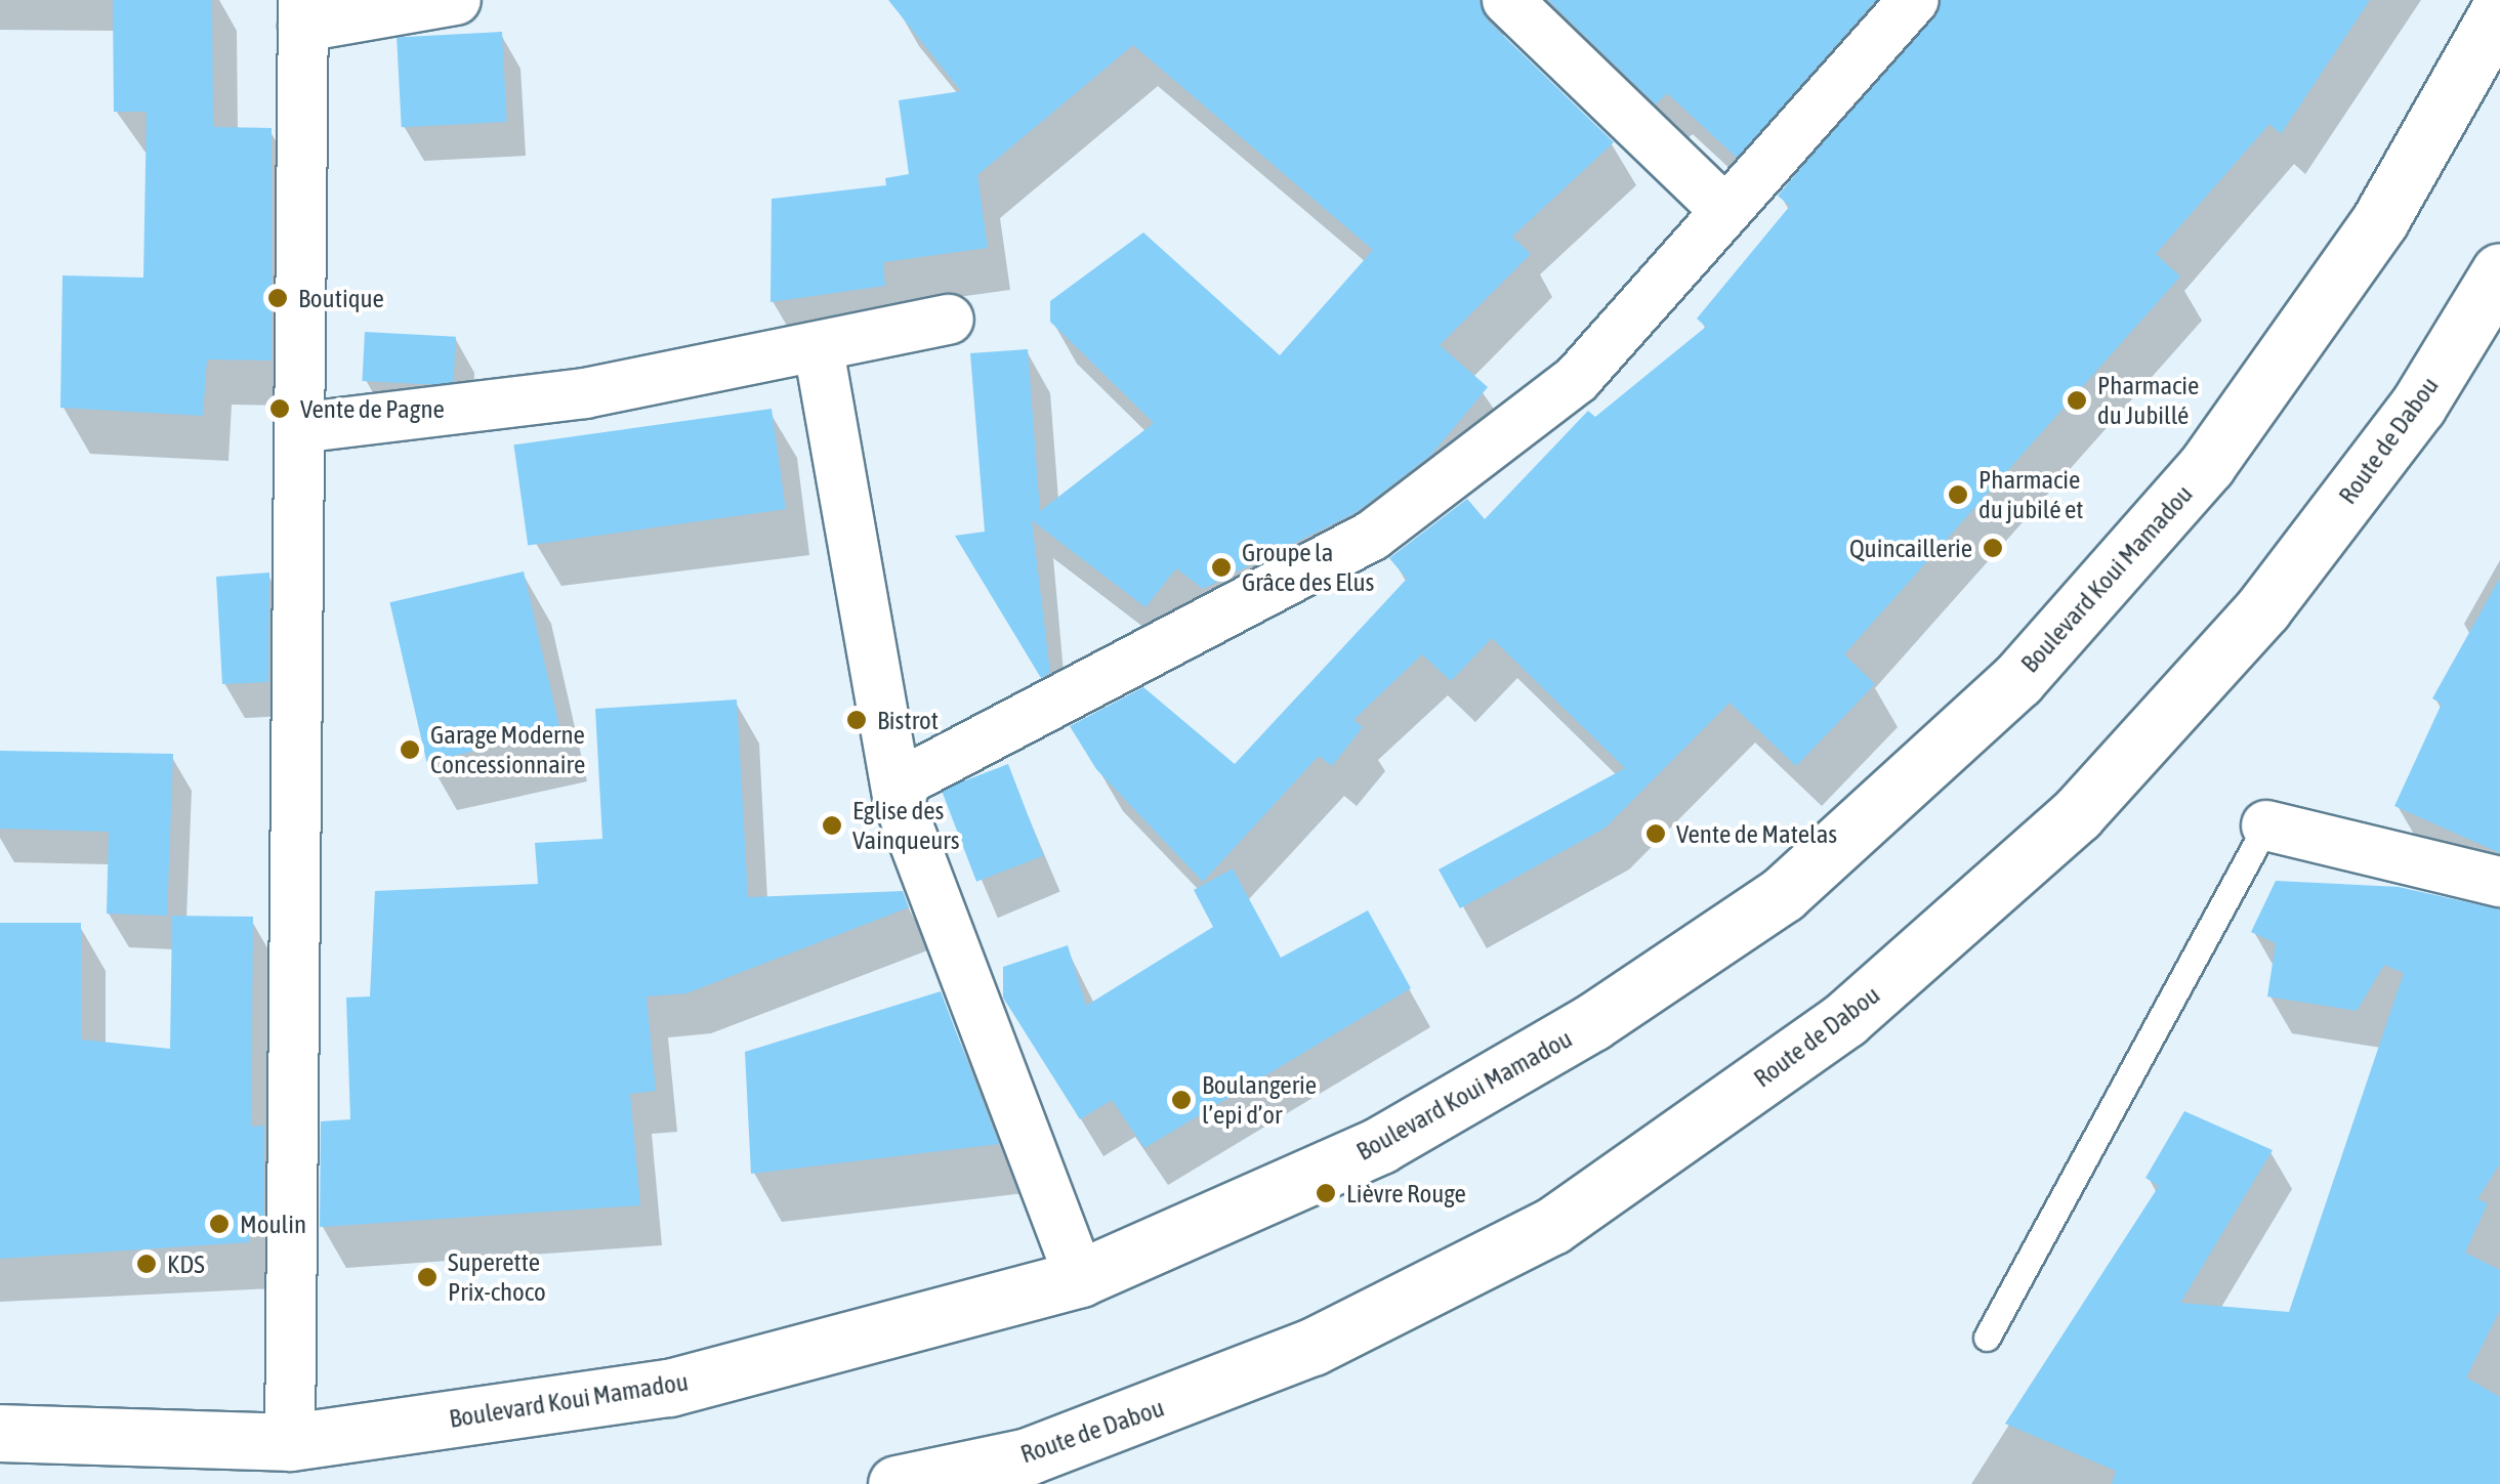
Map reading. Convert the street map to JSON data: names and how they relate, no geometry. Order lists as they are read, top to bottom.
{
  "streets": {
    "main road": ["Route de Dabou", "Boulevard Koui Mamadou"]
  },
  "places": [
    "Boutique",
    "Pharmacie du Jubillé",
    "Vente de Pagne",
    "Pharmacie du jubilé et",
    "Quincaillerie",
    "Groupe la Grâce des Elus",
    "Bistrot",
    "Garage Moderne Concessionnaire",
    "Eglise des Vainqueurs",
    "Vente de Matelas",
    "Boulangerie l’epi d’or",
    "Lièvre Rouge",
    "Moulin",
    "KDS",
    "Superette Prix-choco"
  ]
}
